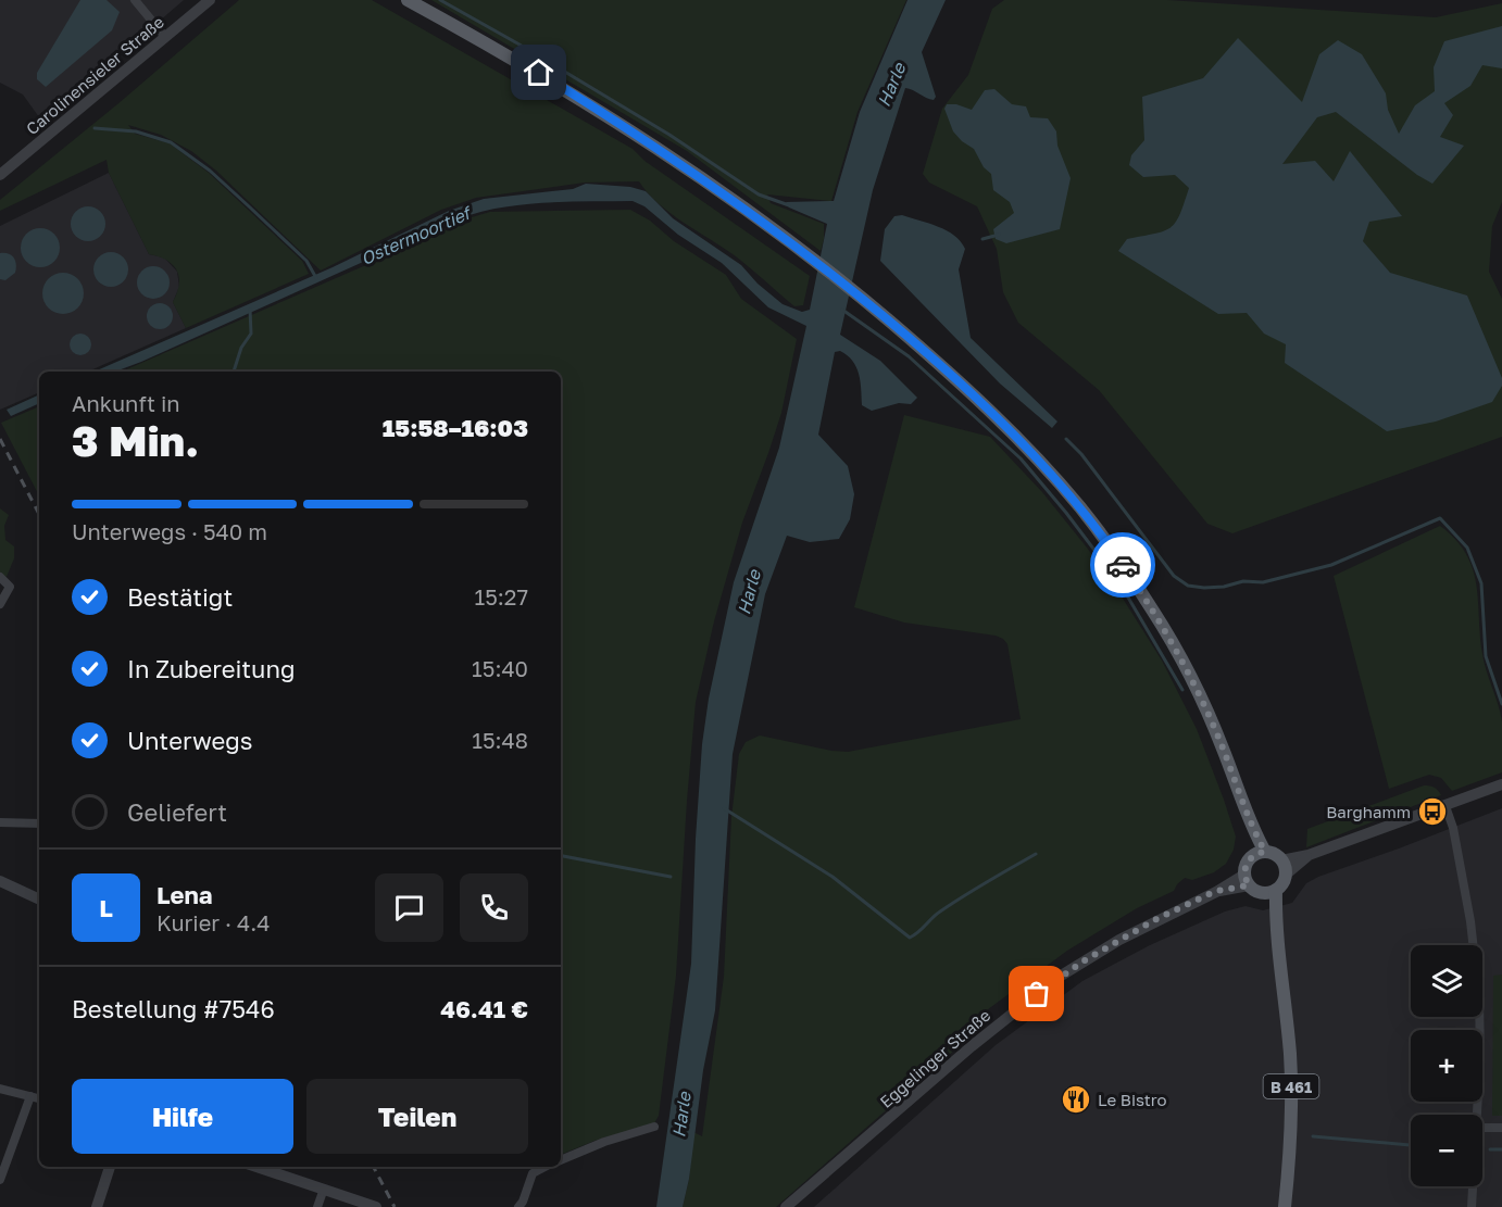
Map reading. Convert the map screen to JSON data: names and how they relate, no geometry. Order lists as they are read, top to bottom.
{
  "streets": {
    "main road": ["B 461"],
    "street": ["Carolinensieler Straße", "Eggelinger Straße"]
  },
  "crossings": [
    ["Eggelinger Straße", "B 461"]
  ],
  "water": ["Harle", "Ostermoortief"],
  "places": {
    "bus stop": ["Barghamm"],
    "restaurant": ["Le Bistro"]
  },
  "page": {
    "heading": ["3 Min.", "Ankunft in", "15:58–16:03"],
    "panel": [
      "Lena",
      "Kurier · 4.4",
      "Bestellung #7546",
      "46.41 €"
    ],
    "bar": "Unterwegs · 540 m",
    "list": [
      ["Bestätigt", "15:27"],
      ["In Zubereitung", "15:40"],
      ["Unterwegs", "15:48"],
      "Geliefert"
    ],
    "round": "L",
    "map_buttons": ["+", "−"],
    "buttons": ["Hilfe", "Teilen"]
  }
}
